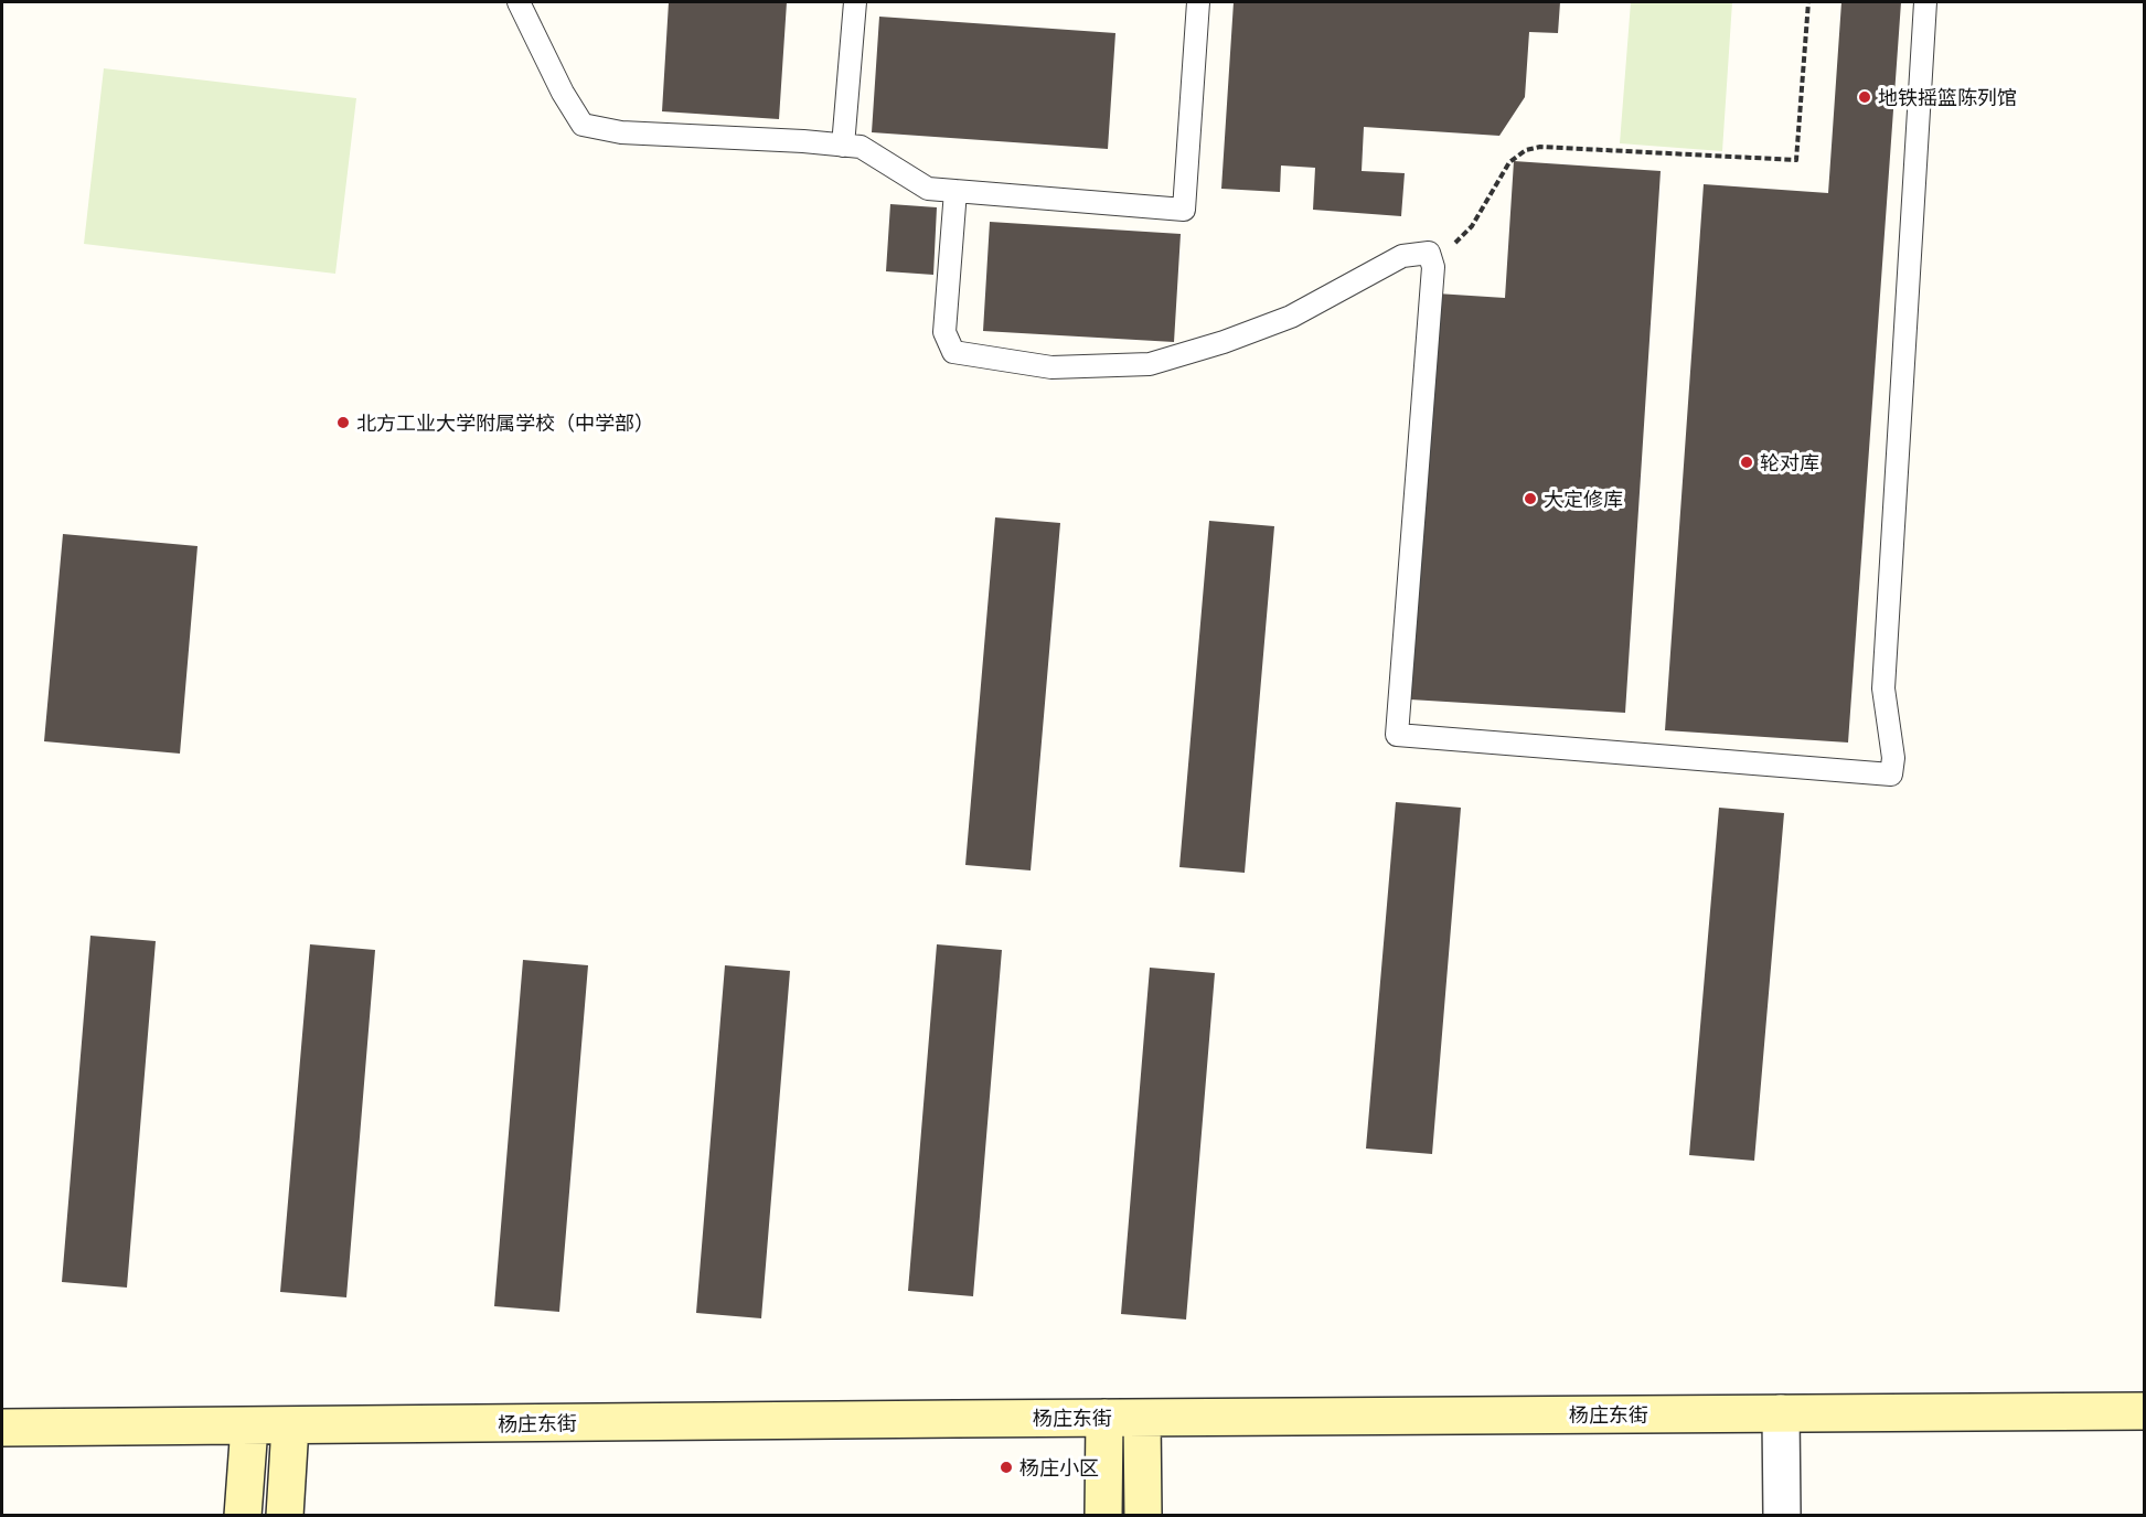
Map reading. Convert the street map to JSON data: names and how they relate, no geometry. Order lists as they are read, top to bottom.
{
  "streets": {
    "street": ["杨庄东街"]
  },
  "places": [
    "地铁摇篮陈列馆",
    "北方工业大学附属学校（中学部）",
    "轮对库",
    "大定修库",
    "杨庄小区"
  ]
}
